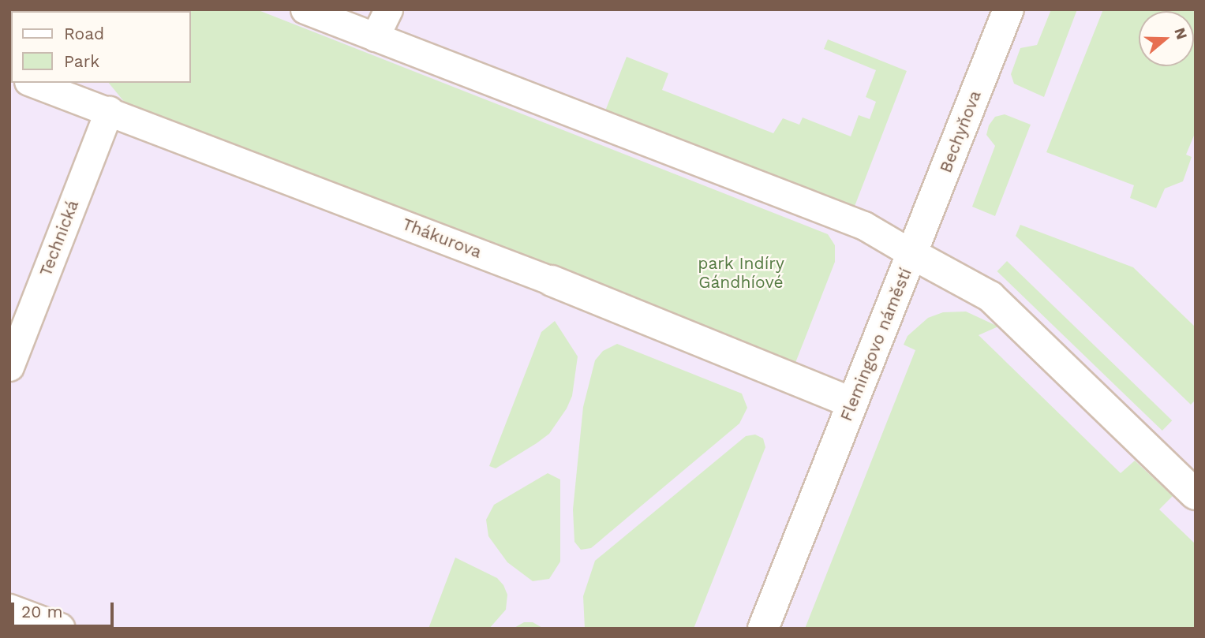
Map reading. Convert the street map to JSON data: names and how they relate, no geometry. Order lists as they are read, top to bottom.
{
  "streets": {
    "street": [
      "Bechyňova",
      "Technická",
      "Thákurova",
      "Flemingovo náměstí"
    ]
  },
  "crossings": [
    ["Bechyňova", "Flemingovo náměstí"],
    ["Technická", "Thákurova"],
    ["Thákurova", "Flemingovo náměstí"]
  ],
  "parks": ["park Indíry Gándhíové"],
  "legend": ["Road", "Park"],
  "scale_bar": "20 m",
  "north": "right"
}
